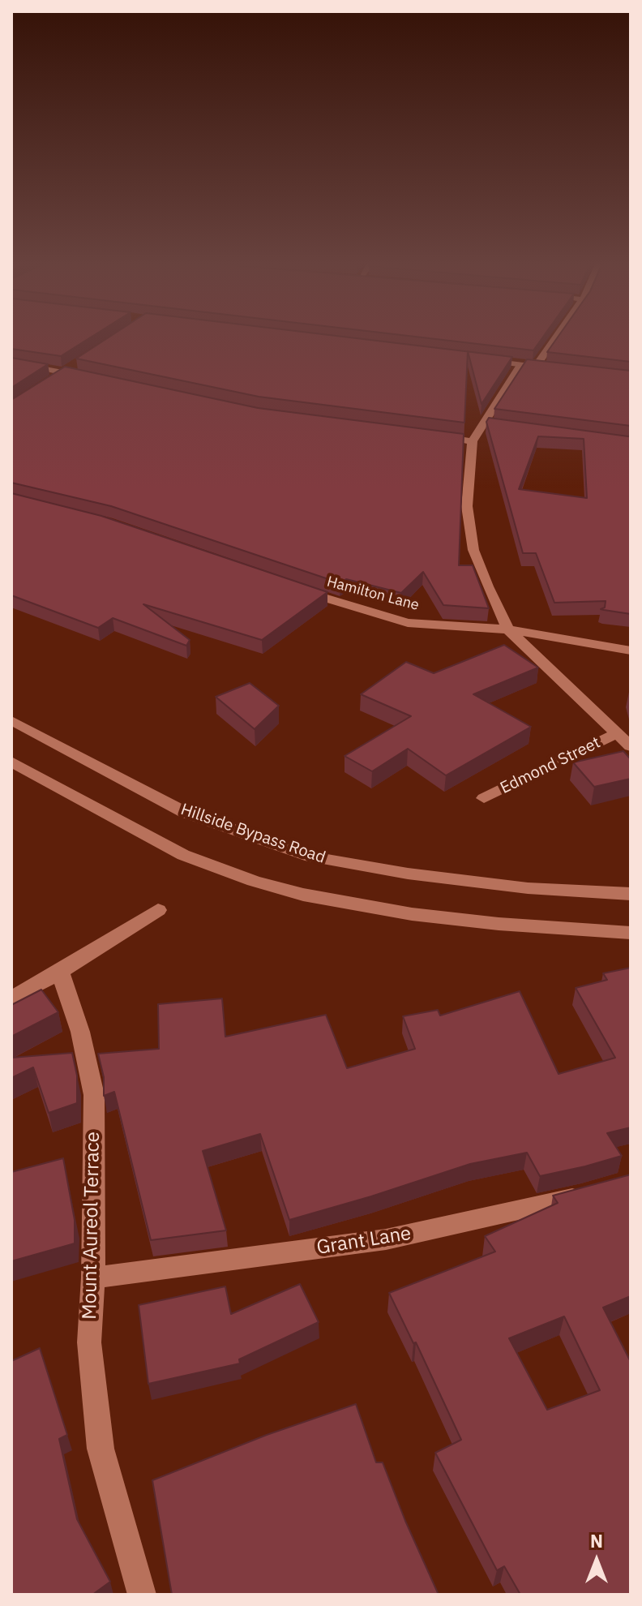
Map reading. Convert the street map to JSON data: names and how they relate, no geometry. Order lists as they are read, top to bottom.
{
  "streets": {
    "street": [
      "Hamilton Lane",
      "Edmond Street",
      "Hillside Bypass Road",
      "Mount Aureol Terrace",
      "Grant Lane"
    ]
  },
  "crossings": [
    ["Mount Aureol Terrace", "Grant Lane"]
  ],
  "north": "top"
}
